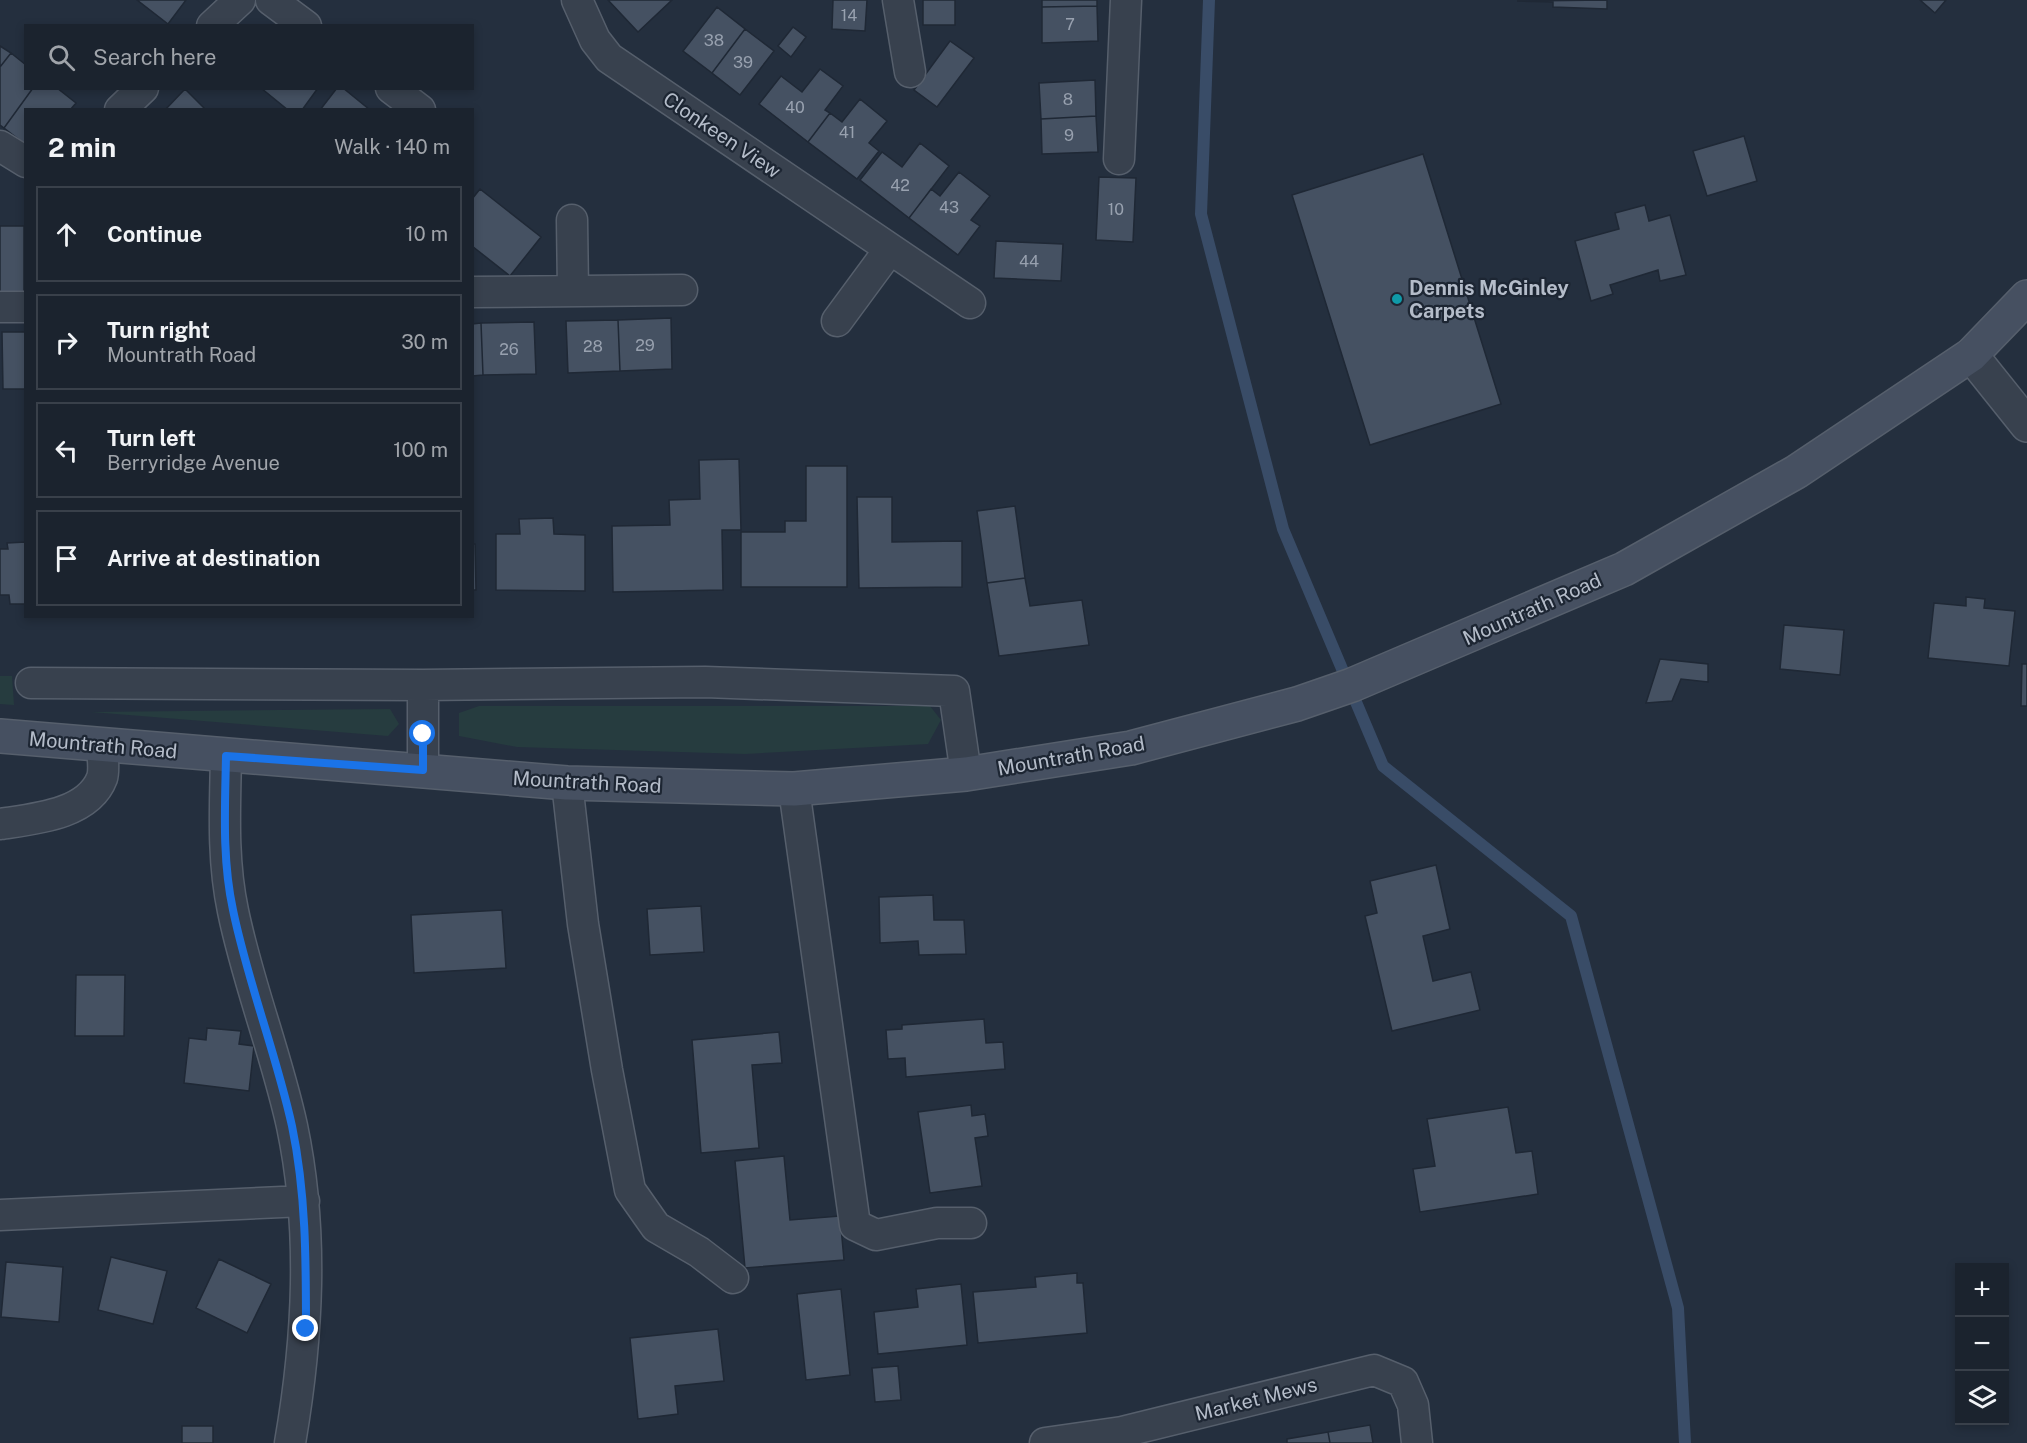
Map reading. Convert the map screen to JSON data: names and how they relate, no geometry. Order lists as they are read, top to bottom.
{
  "streets": {
    "main road": ["Mountrath Road"],
    "street": ["Clonkeen View", "Market Mews"]
  },
  "places": ["Dennis McGinley Carpets"],
  "house_numbers": [
    "14",
    "7",
    "38",
    "39",
    "8",
    "40",
    "41",
    "9",
    "42",
    "43",
    "10",
    "44",
    "29",
    "28",
    "26"
  ],
  "page": {
    "search": "Search here",
    "heading": ["2 min", "Walk · 140 m"],
    "list": [
      ["Continue", "10 m"],
      ["Turn right", "Mountrath Road", "30 m"],
      ["Turn left", "Berryridge Avenue", "100 m"],
      "Arrive at destination"
    ],
    "map_buttons": ["+", "−"]
  }
}
